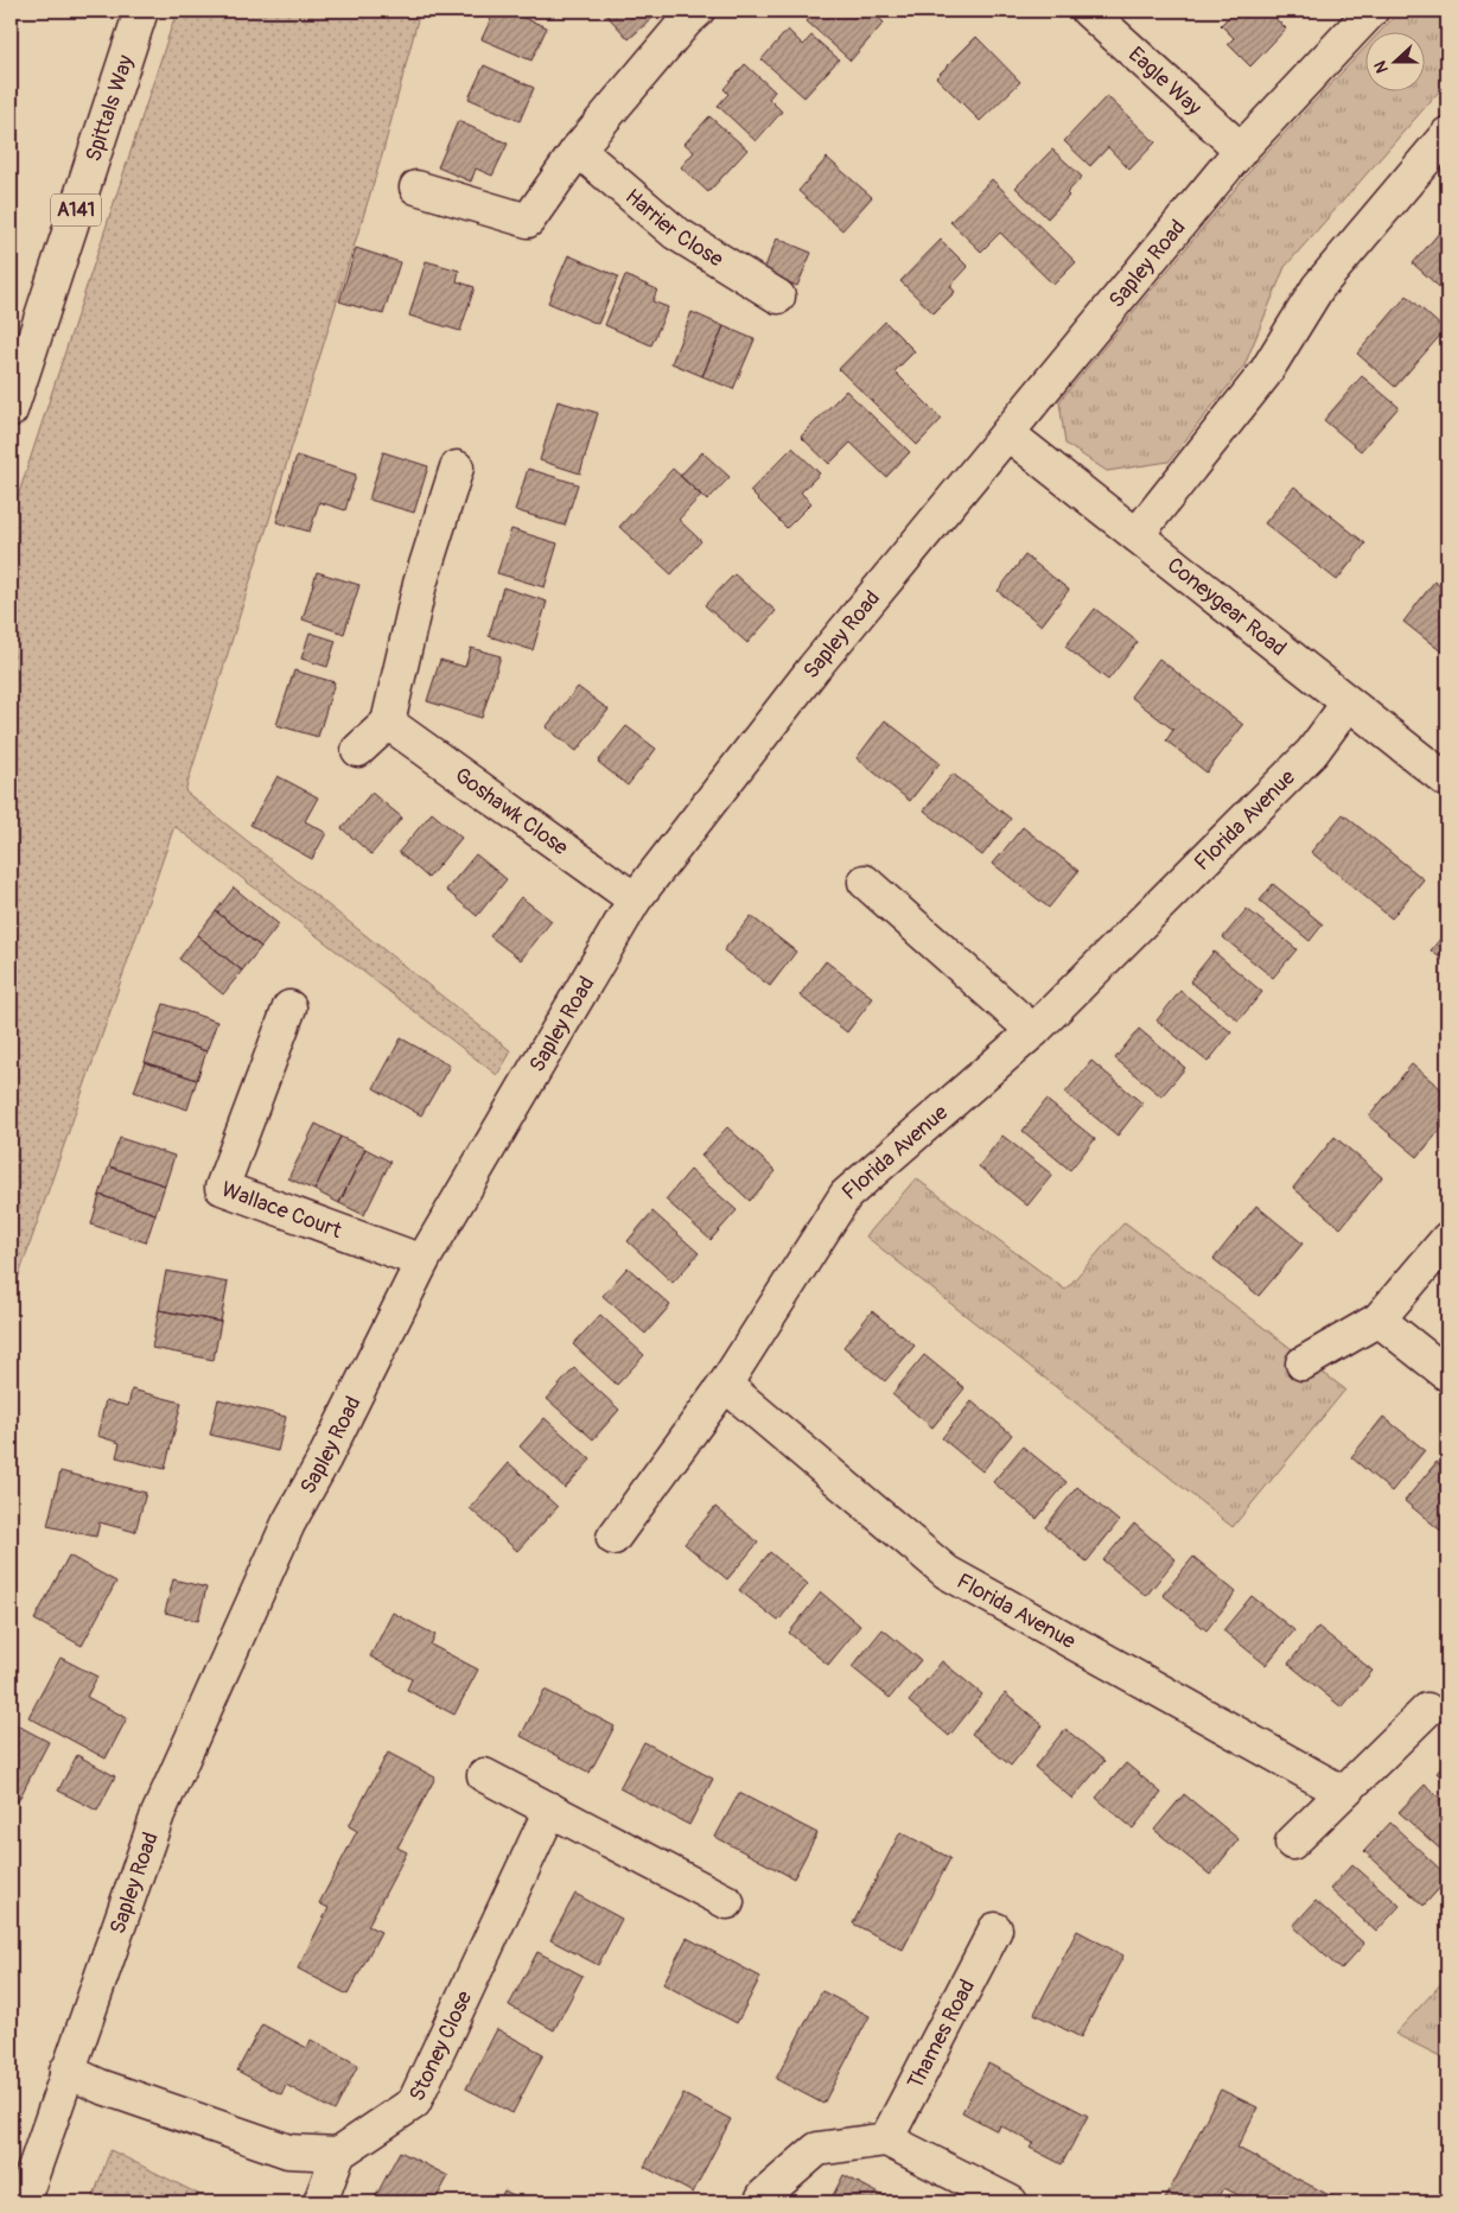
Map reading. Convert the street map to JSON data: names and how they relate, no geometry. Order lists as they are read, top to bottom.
{
  "streets": {
    "main road": [
      "Eagle Way",
      "Spittals Way",
      "A141",
      "Harrier Close",
      "Sapley Road",
      "Coneygear Road",
      "Goshawk Close",
      "Florida Avenue",
      "Wallace Court",
      "Thames Road",
      "Stoney Close"
    ]
  },
  "crossings": [
    ["Eagle Way", "Sapley Road"],
    ["Sapley Road", "Coneygear Road"],
    ["Sapley Road", "Goshawk Close"],
    ["Sapley Road", "Wallace Court"],
    ["Coneygear Road", "Florida Avenue"]
  ],
  "north": "left"
}
